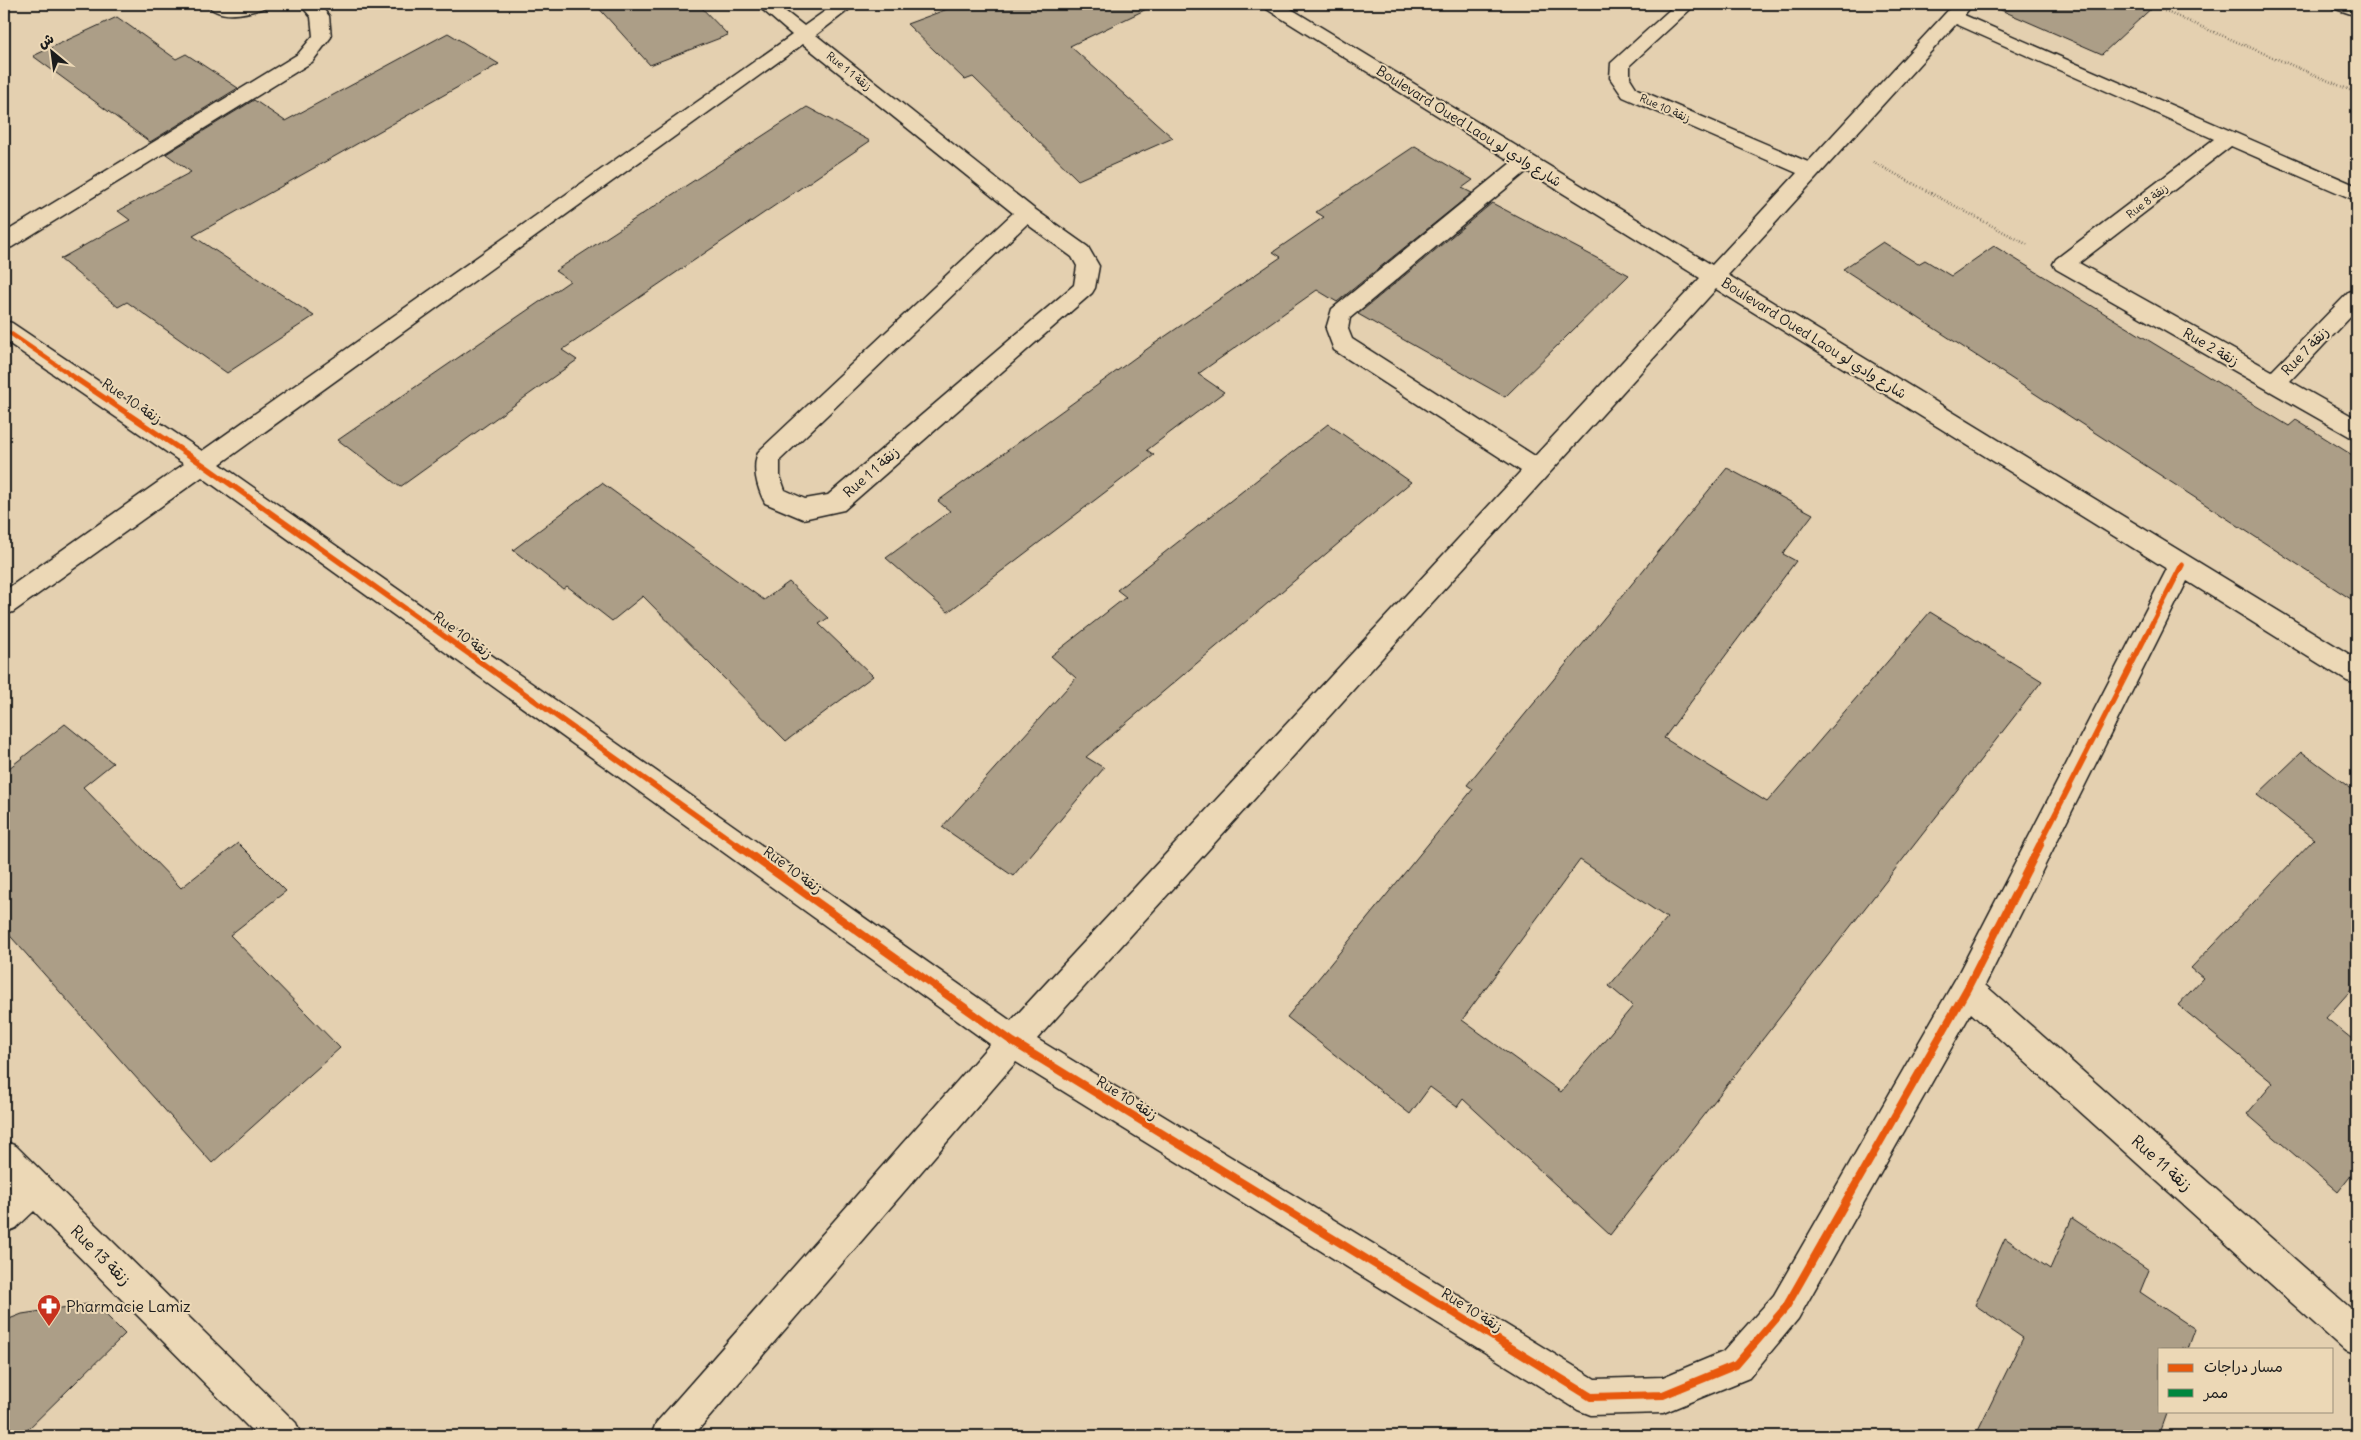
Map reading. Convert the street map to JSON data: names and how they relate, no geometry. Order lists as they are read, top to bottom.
{
  "streets": {
    "street": [
      "Rue 1 زنقة 1",
      "Rue 10 زنقة",
      "Boulevard Oued Laou شارع وادي لو",
      "Rue 8 زنقة",
      "Rue 2 زنقة",
      "Rue 7 زنقة",
      "Rue 11 زنقة",
      "Rue 13 زنقة"
    ]
  },
  "crossings": [
    ["Rue 10 زنقة", "Rue 11 زنقة"],
    ["Rue 8 زنقة", "Rue 2 زنقة"],
    ["Rue 2 زنقة", "Rue 7 زنقة"]
  ],
  "places": {
    "pharmacy": ["Pharmacie Lamiz"]
  },
  "legend": ["مسار دراجات", "ممر"],
  "north": "top left"
}
